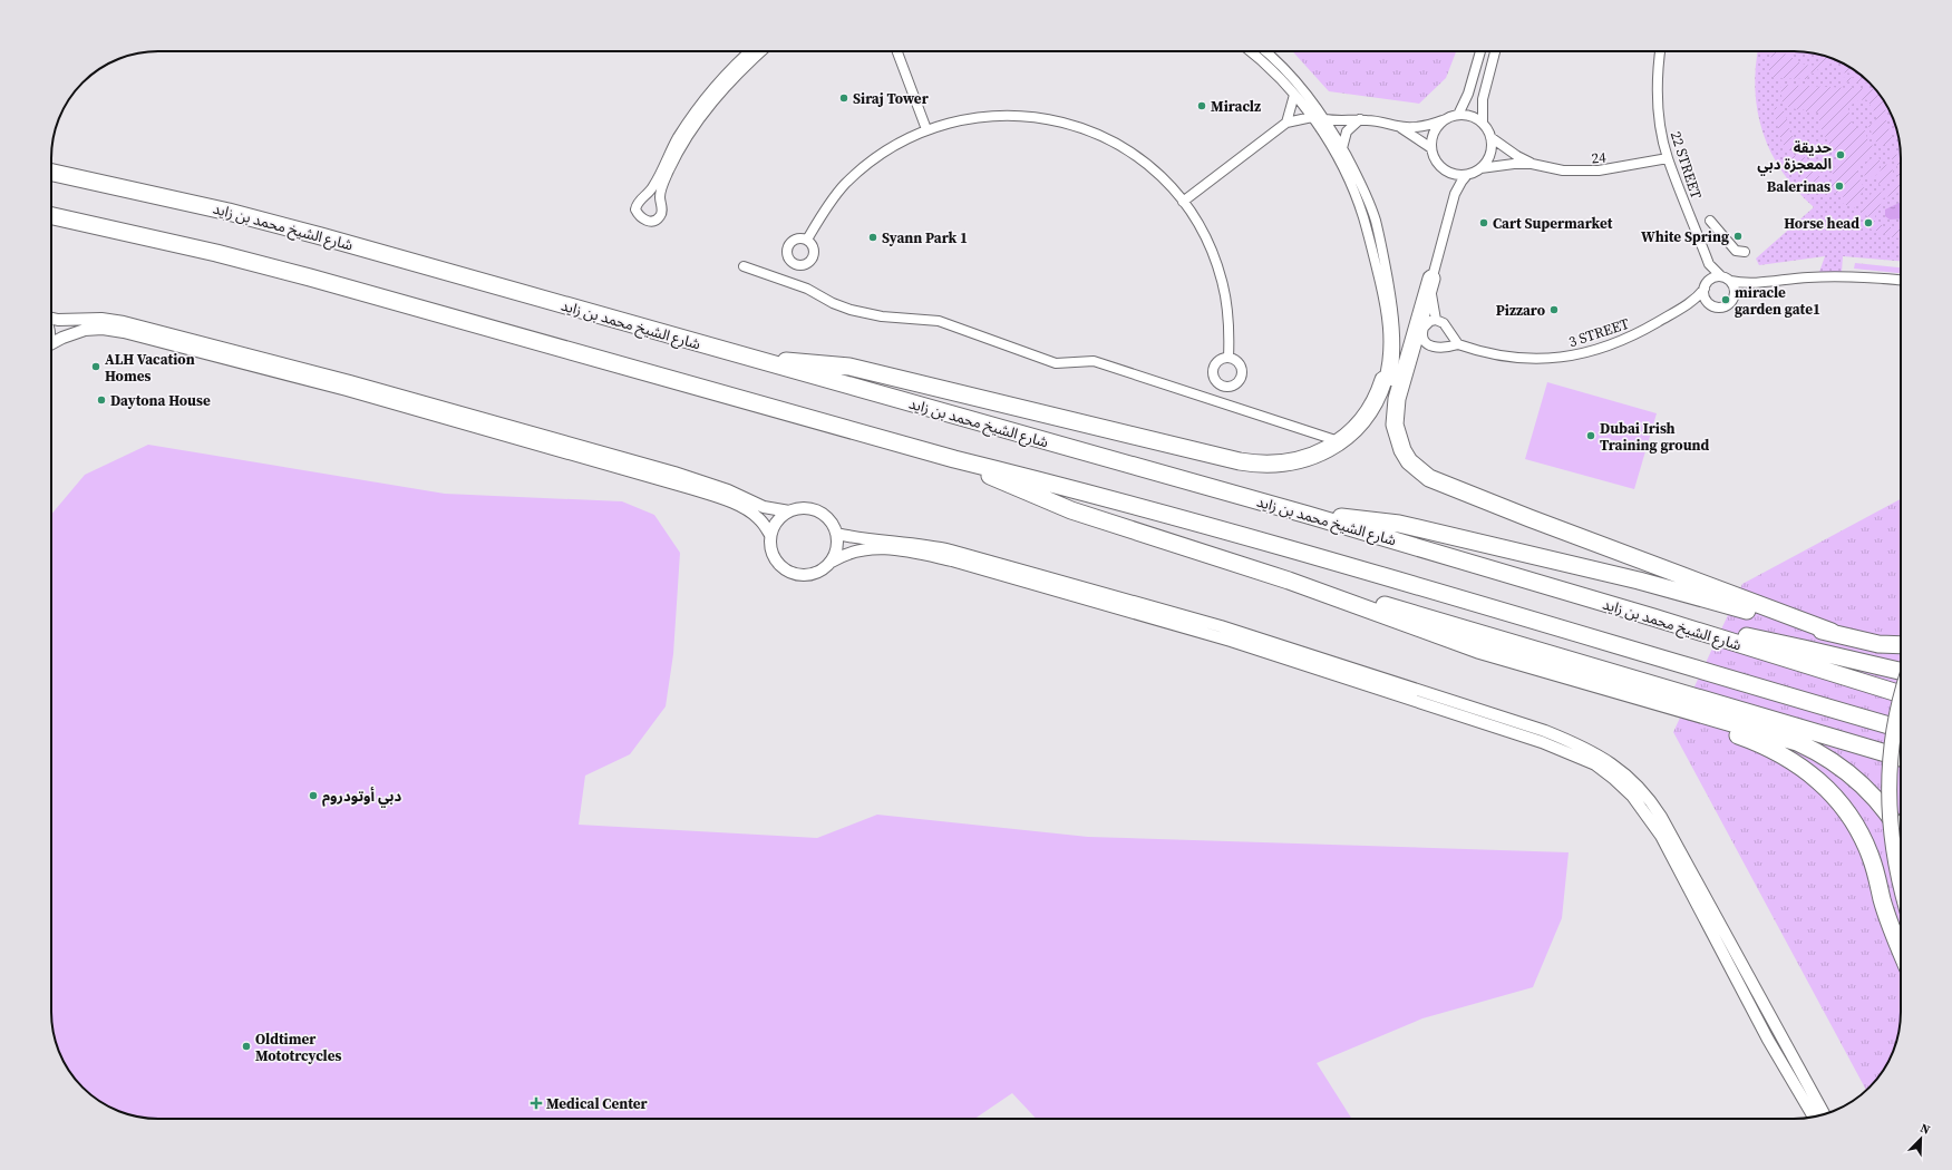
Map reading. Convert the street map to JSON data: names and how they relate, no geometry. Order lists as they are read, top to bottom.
{
  "streets": {
    "highway": ["شارع الشيخ محمد بن زايد"],
    "street": ["24", "22 STREET", "3 STREET"]
  },
  "crossings": [
    ["24", "22 STREET"],
    ["22 STREET", "3 STREET"]
  ],
  "places": {
    "other": [
      "Siraj Tower",
      "Miraclz",
      "حديقة المعجزة دبي",
      "Balerinas",
      "Cart Supermarket",
      "Horse head",
      "White Spring",
      "Syann Park 1",
      "miracle garden gate1",
      "Pizzaro",
      "ALH Vacation Homes",
      "Daytona House",
      "Dubai Irish Training ground",
      "دبي أوتودروم",
      "Oldtimer Mototrcycles"
    ],
    "health": ["Medical Center"]
  },
  "north": "top right"
}
